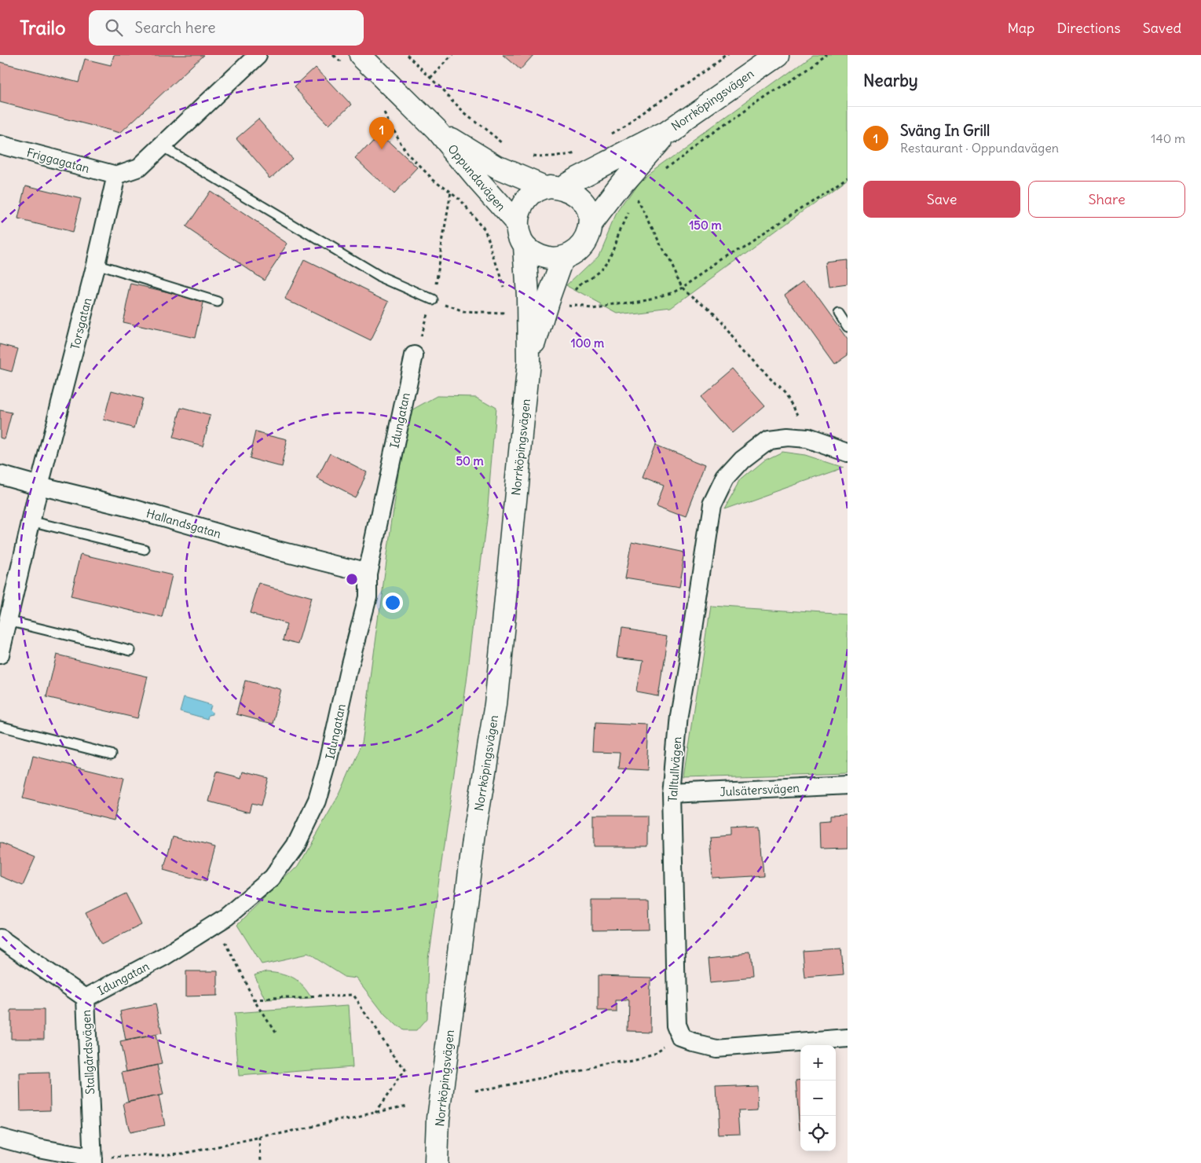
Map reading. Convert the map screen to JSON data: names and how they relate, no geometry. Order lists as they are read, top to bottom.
{
  "streets": {
    "main road": ["Norrköpingsvägen", "Oppundavägen"],
    "street": [
      "Friggagatan",
      "Torsgatan",
      "Idungatan",
      "Hallandsgatan",
      "Talltullvägen",
      "Julsätersvägen",
      "Stallgårdsvägen"
    ]
  },
  "crossings": [
    ["Norrköpingsvägen", "Oppundavägen"],
    ["Friggagatan", "Torsgatan"],
    ["Torsgatan", "Hallandsgatan"],
    ["Idungatan", "Hallandsgatan"],
    ["Idungatan", "Stallgårdsvägen"],
    ["Talltullvägen", "Julsätersvägen"]
  ],
  "page": {
    "header": "Trailo",
    "search": "Search here",
    "nav": ["Map", "Directions", "Saved"],
    "heading": "Nearby",
    "list": [
      {
        "mark": "1",
        "name": "Sväng In Grill",
        "note": "Restaurant · Oppundavägen",
        "value": "140 m"
      }
    ],
    "pins": "1",
    "buttons": ["Save", "Share"],
    "map_buttons": ["+", "−"]
  },
  "rings": ["150 m", "100 m", "50 m"]
}
